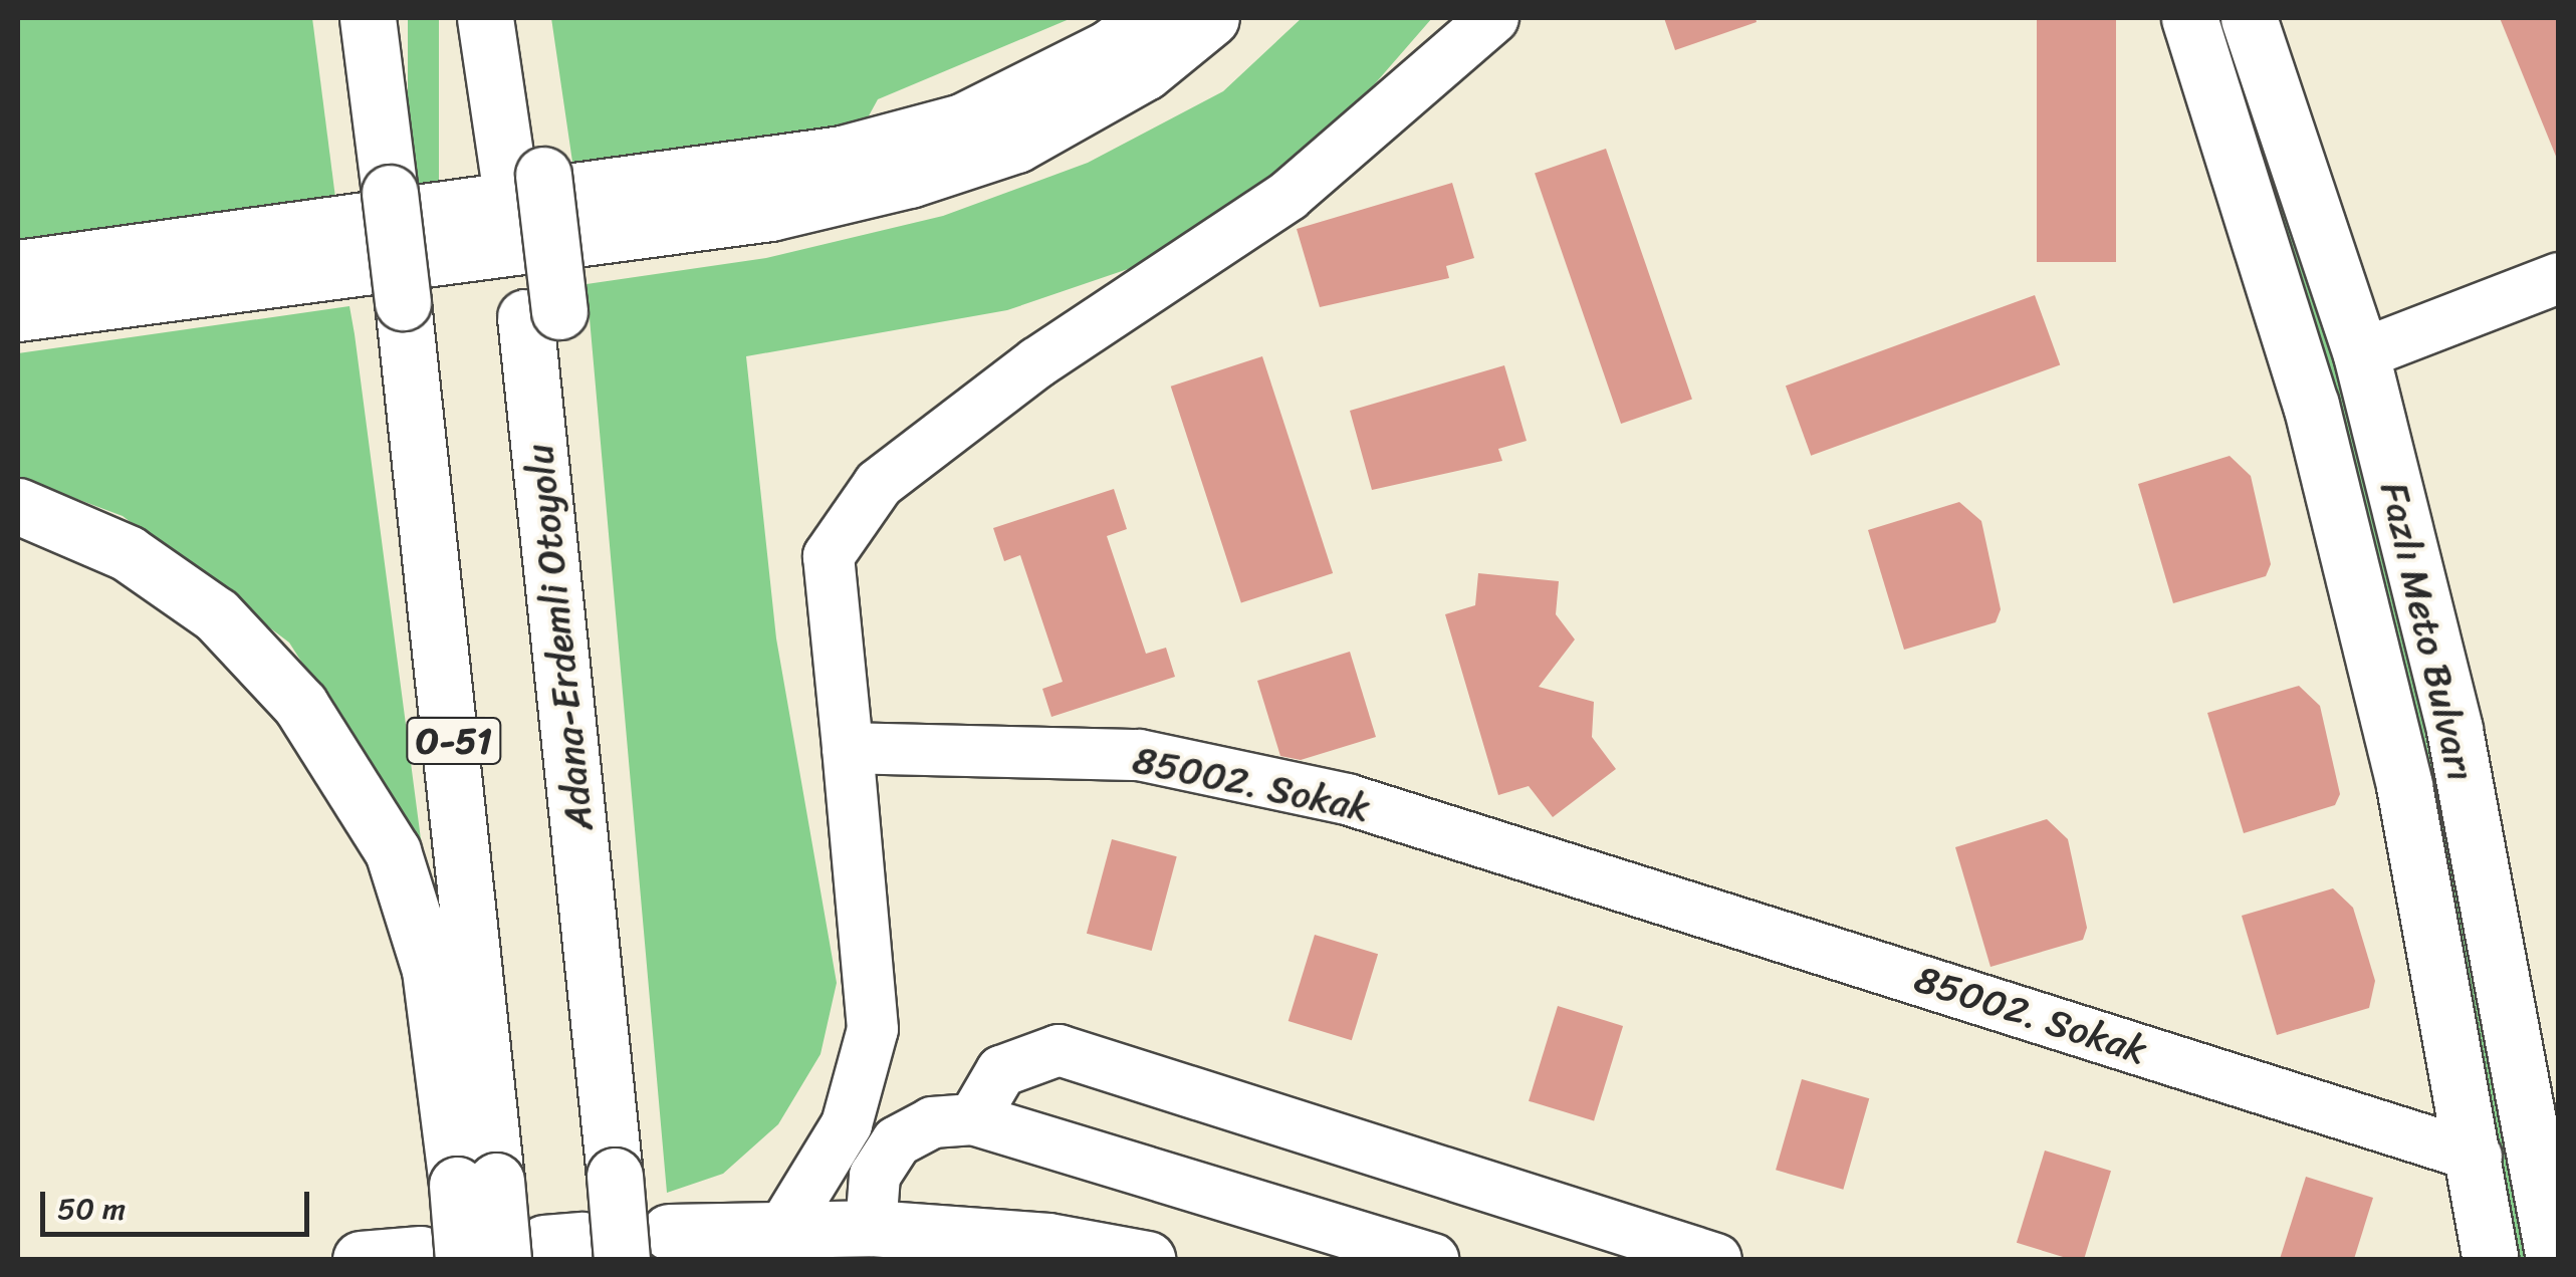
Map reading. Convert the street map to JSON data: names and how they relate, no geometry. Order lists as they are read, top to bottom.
{
  "streets": {
    "main road": ["Fazlı Meto Bulvarı", "Adana-Erdemli Otoyolu", "O-51"],
    "street": ["85002. Sokak"]
  },
  "crossings": [
    ["Fazlı Meto Bulvarı", "85002. Sokak"]
  ],
  "scale_bar": "50 m"
}
